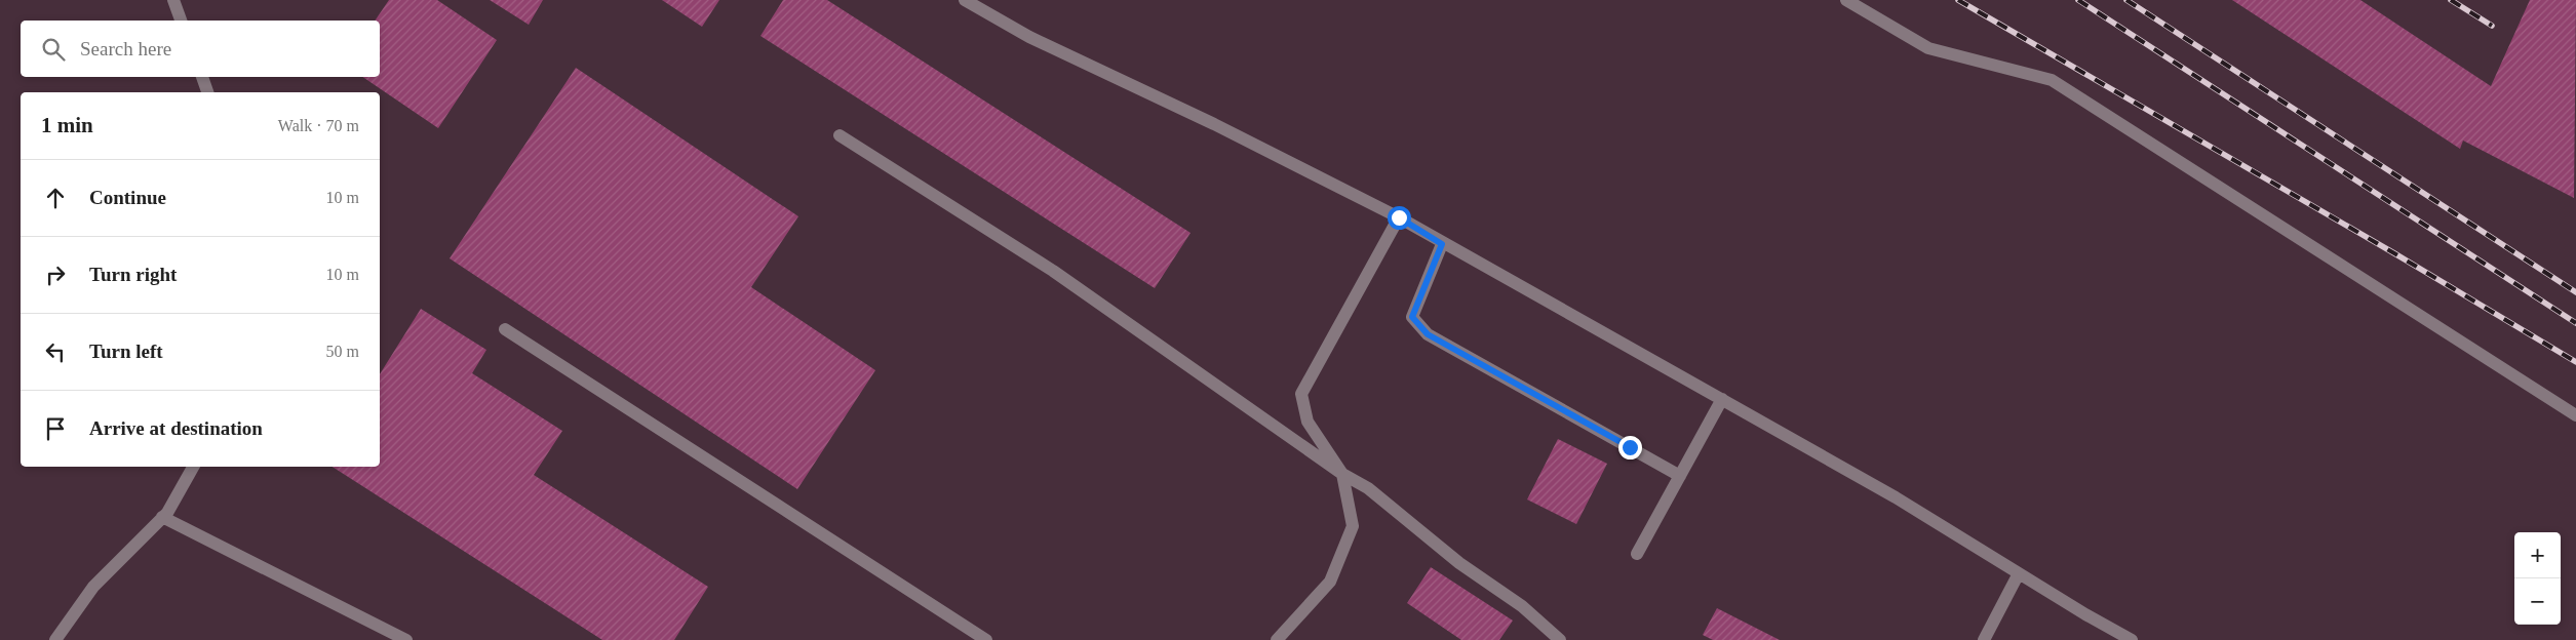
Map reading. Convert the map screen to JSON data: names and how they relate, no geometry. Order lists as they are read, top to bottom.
{
  "page": {
    "search": "Search here",
    "heading": ["1 min", "Walk · 70 m"],
    "list": [
      ["Continue", "10 m"],
      ["Turn right", "10 m"],
      ["Turn left", "50 m"],
      "Arrive at destination"
    ],
    "map_buttons": ["+", "−"]
  }
}
